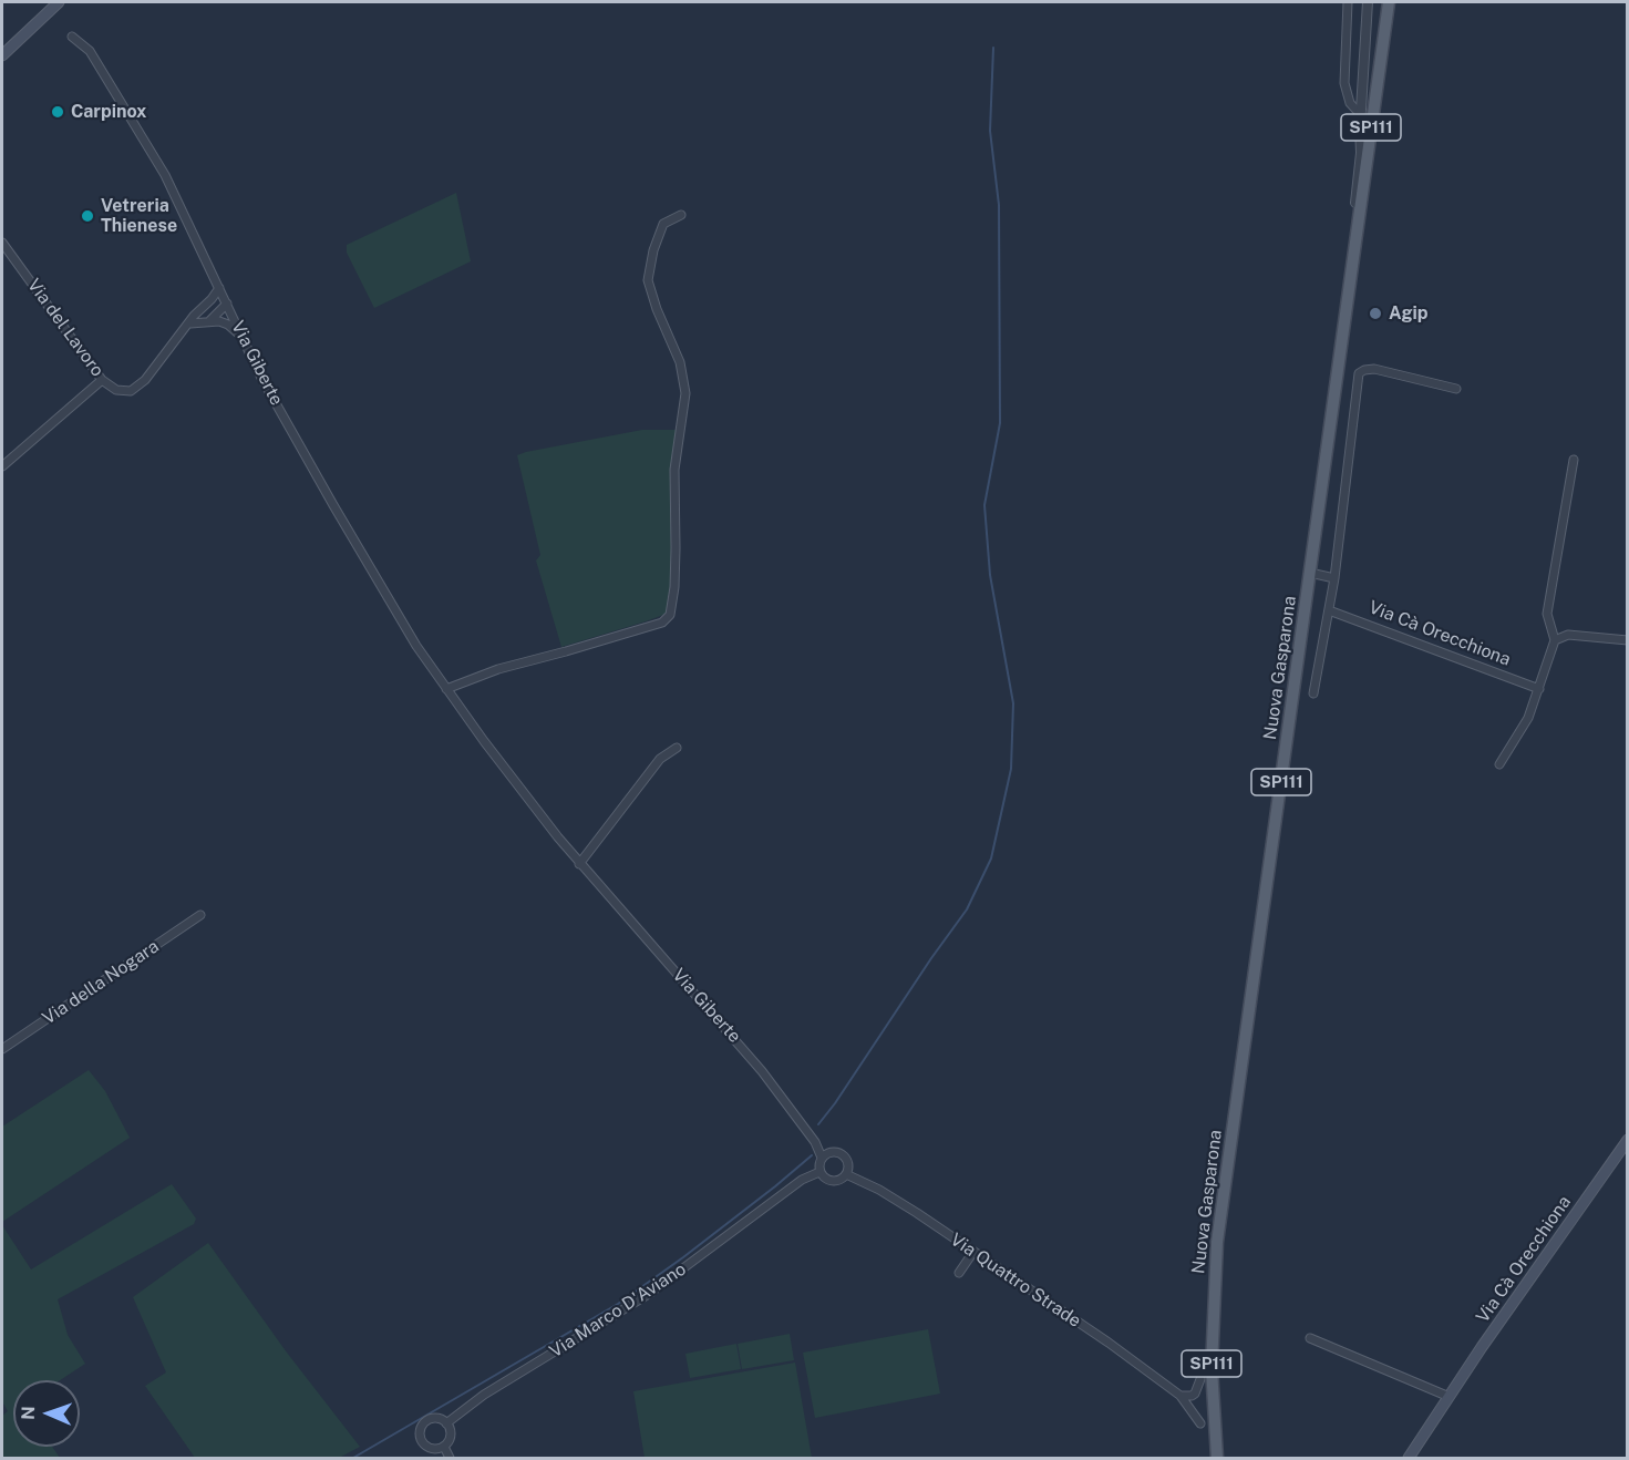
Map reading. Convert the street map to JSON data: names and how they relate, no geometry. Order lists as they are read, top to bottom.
{
  "streets": {
    "main road": ["SP111", "Via Cà Orecchiona", "Nuova Gasparona"],
    "street": [
      "Via del Lavoro",
      "Via Giberte",
      "Via della Nogara",
      "Via Quattro Strade",
      "Via Marco D'Aviano"
    ]
  },
  "crossings": [
    ["Via del Lavoro", "Via Giberte"],
    ["Via Giberte", "Via Quattro Strade"],
    ["Via Giberte", "Via Marco D'Aviano"],
    ["Via Quattro Strade", "Via Marco D'Aviano"]
  ],
  "places": ["Carpinox", "Vetreria Thienese", "Agip"],
  "north": "left"
}
